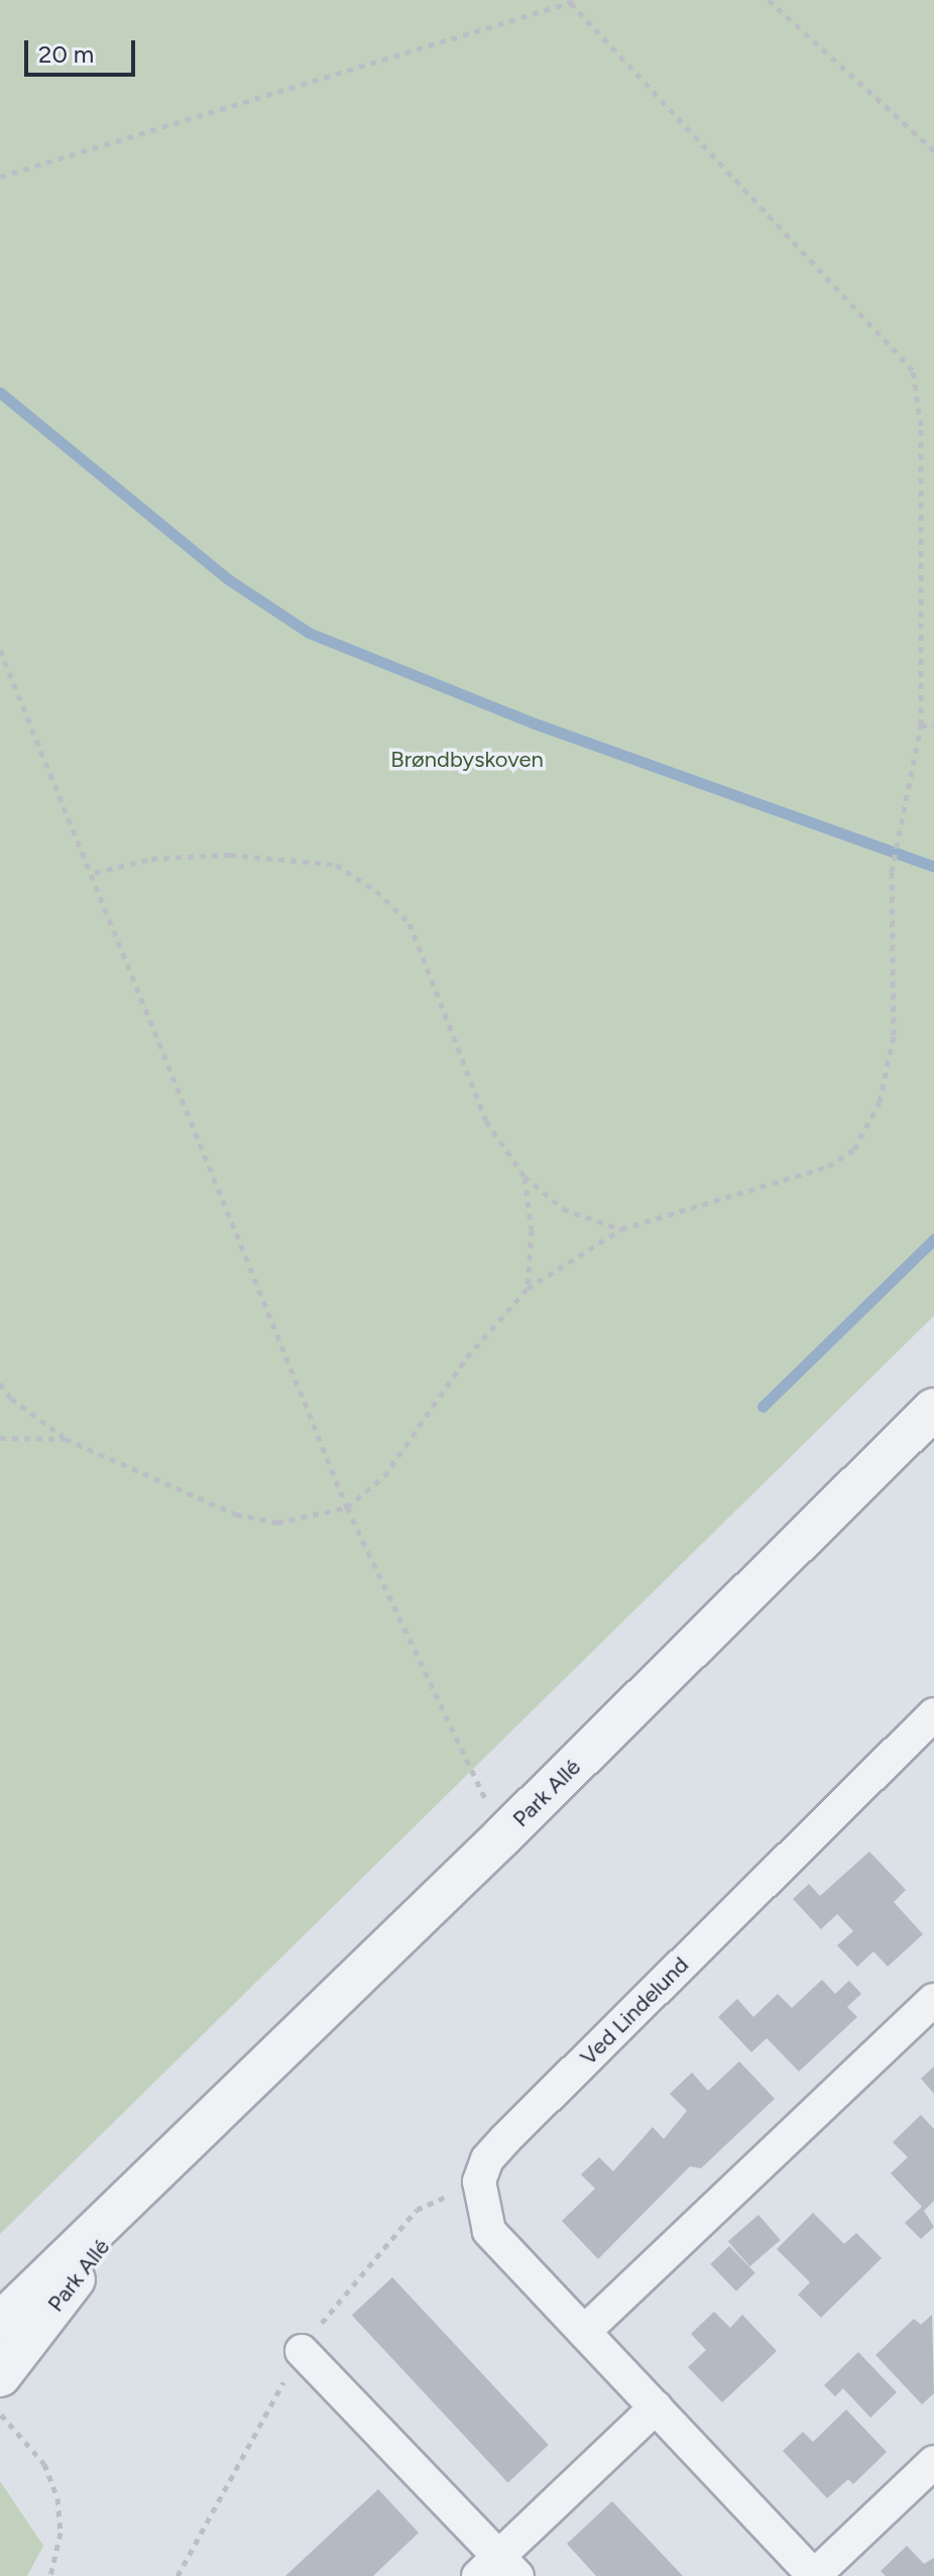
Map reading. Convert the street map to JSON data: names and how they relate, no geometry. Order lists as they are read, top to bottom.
{
  "streets": {
    "street": ["Park Allé", "Ved Lindelund"]
  },
  "parks": ["Brøndbyskoven"],
  "scale_bar": "20 m"
}
